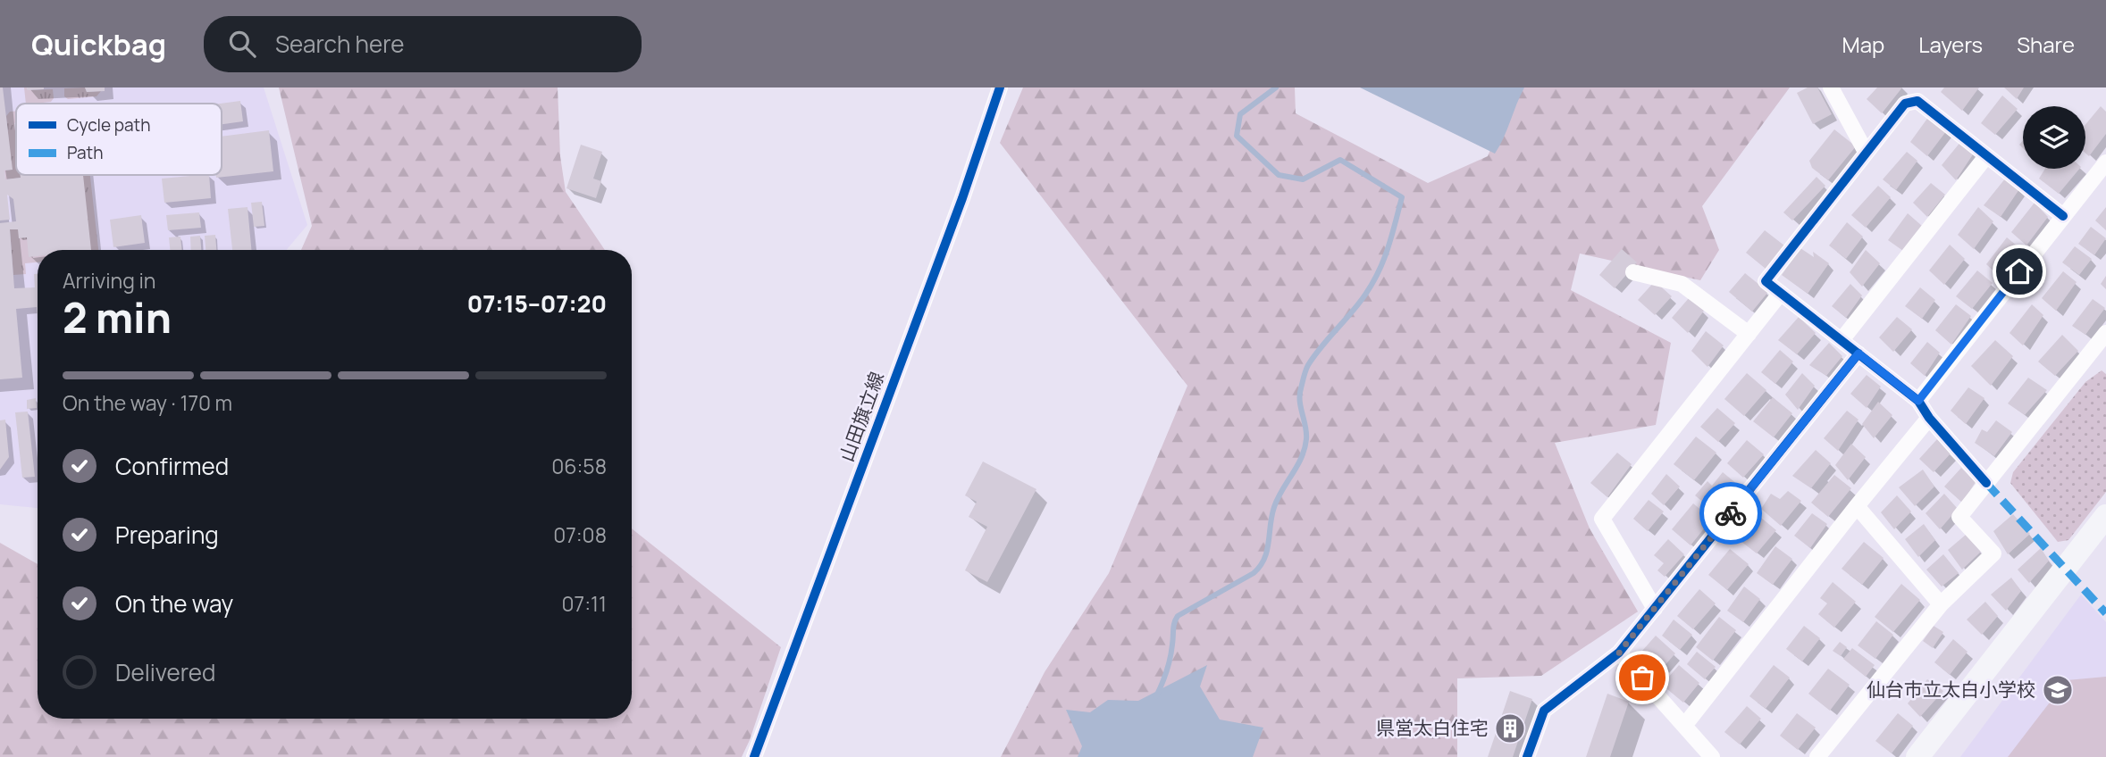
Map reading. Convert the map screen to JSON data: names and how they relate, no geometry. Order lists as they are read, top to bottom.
{
  "streets": {
    "street": ["山田旗立線"]
  },
  "places": {
    "school or university": ["仙台市立太白小学校"],
    "building": ["県営太白住宅"]
  },
  "legend": ["Cycle path", "Path"],
  "page": {
    "header": "Quickbag",
    "search": "Search here",
    "nav": ["Map", "Layers", "Share"],
    "heading": ["2 min", "Arriving in", "07:15–07:20"],
    "bar": "On the way · 170 m",
    "list": [
      ["Confirmed", "06:58"],
      ["Preparing", "07:08"],
      ["On the way", "07:11"],
      "Delivered"
    ]
  }
}
